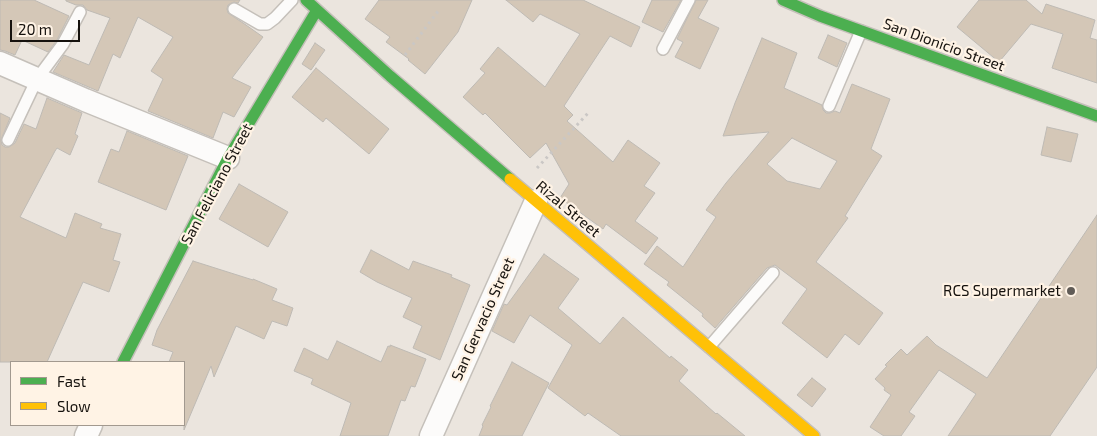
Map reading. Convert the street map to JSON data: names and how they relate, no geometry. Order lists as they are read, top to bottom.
{
  "streets": {
    "street": [
      "San Dionicio Street",
      "San Feliciano Street",
      "Rizal Street",
      "San Gervacio Street"
    ]
  },
  "crossings": [
    ["San Feliciano Street", "Rizal Street"],
    ["Rizal Street", "San Gervacio Street"]
  ],
  "places": ["RCS Supermarket"],
  "legend": ["Fast", "Slow"],
  "scale_bar": "20 m"
}
